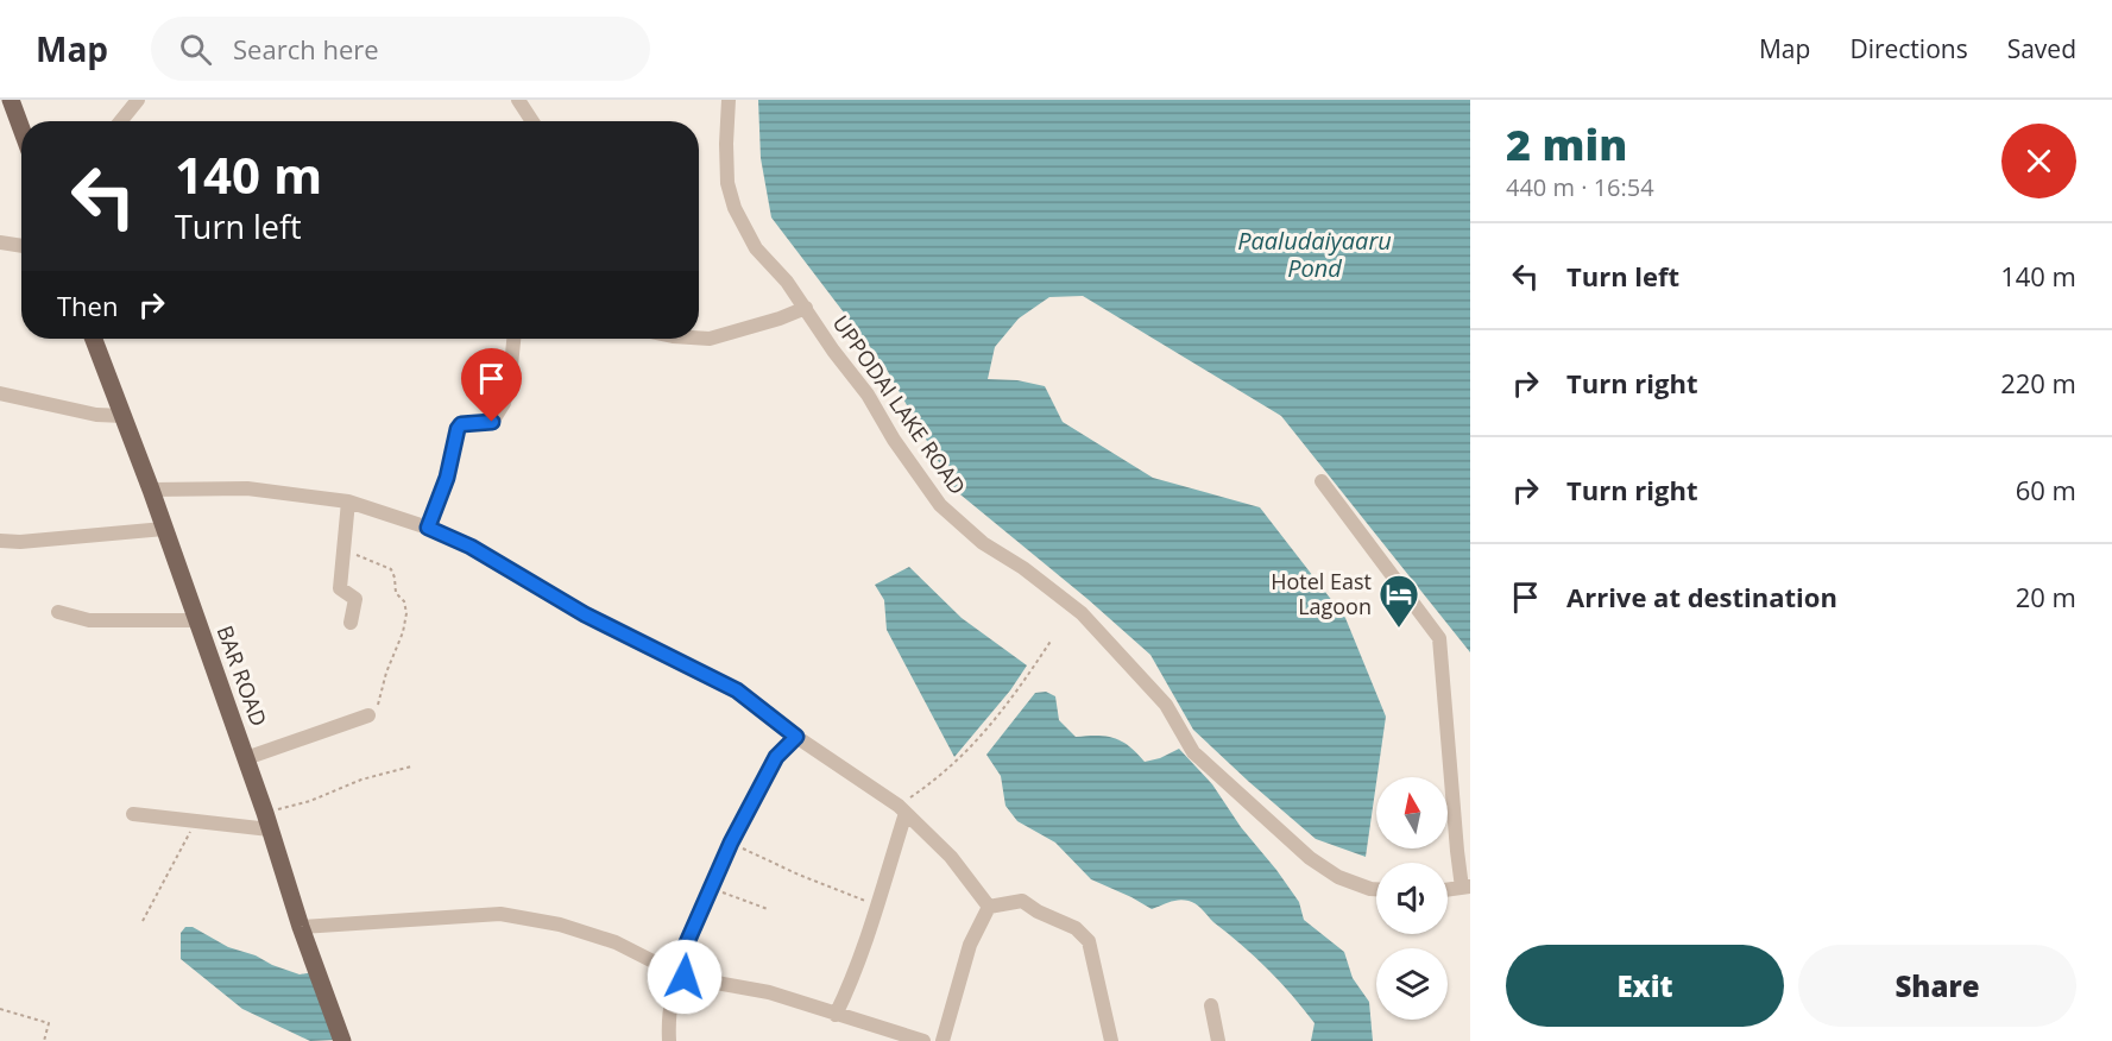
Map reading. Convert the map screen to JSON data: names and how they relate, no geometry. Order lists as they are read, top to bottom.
{
  "streets": {
    "main road": ["BAR ROAD"],
    "street": ["UPPODAI LAKE ROAD"]
  },
  "water": ["Paaludaiyaaru Pond"],
  "places": {
    "hotel": ["Hotel East Lagoon"]
  },
  "north": "top",
  "page": {
    "header": "Map",
    "search": "Search here",
    "nav": ["Map", "Directions", "Saved"],
    "heading": ["2 min", "440 m · 16:54"],
    "turn": ["140 m", "Turn left"],
    "list": [
      {
        "name": "Turn left",
        "value": "140 m"
      },
      {
        "name": "Turn right",
        "value": "220 m"
      },
      {
        "name": "Turn right",
        "value": "60 m"
      },
      {
        "name": "Arrive at destination",
        "value": "20 m"
      }
    ],
    "then": "Then",
    "buttons": ["Exit", "Share"]
  }
}
